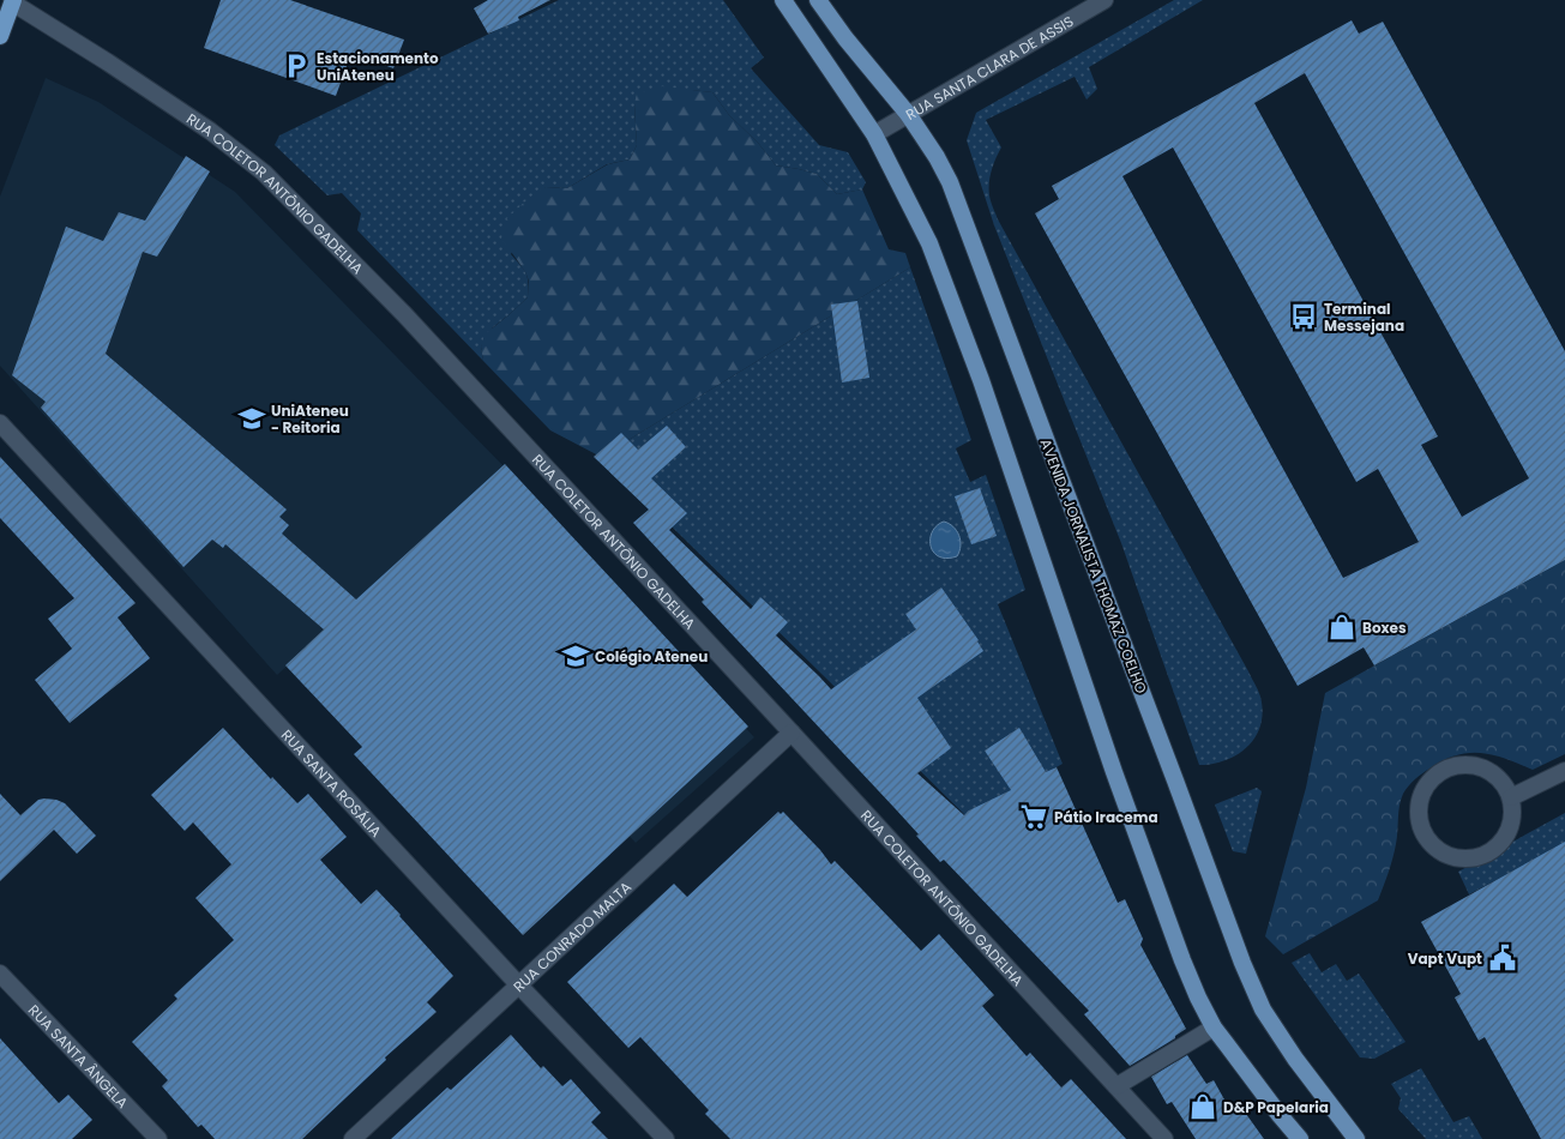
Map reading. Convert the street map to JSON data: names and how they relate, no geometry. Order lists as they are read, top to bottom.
{
  "streets": {
    "main road": ["AVENIDA JORNALISTA THOMAZ COELHO"],
    "street": [
      "RUA SANTA CLARA DE ASSIS",
      "RUA COLETOR ANTÔNIO GADELHA",
      "RUA SANTA ROSÁLIA",
      "RUA CONRADO MALTA",
      "RUA SANTA ÂNGELA"
    ]
  },
  "crossings": [
    ["RUA SANTA CLARA DE ASSIS", "AVENIDA JORNALISTA THOMAZ COELHO"],
    ["RUA COLETOR ANTÔNIO GADELHA", "RUA CONRADO MALTA"],
    ["RUA SANTA ROSÁLIA", "RUA CONRADO MALTA"]
  ],
  "places": {
    "parking": ["Estacionamento UniAteneu"],
    "bus stop": ["Terminal Messejana"],
    "school or university": ["UniAteneu - Reitoria", "Colégio Ateneu"],
    "shop": ["Boxes", "D&P Papelaria"],
    "supermarket": ["Pátio Iracema"],
    "public building": ["Vapt Vupt"]
  }
}
